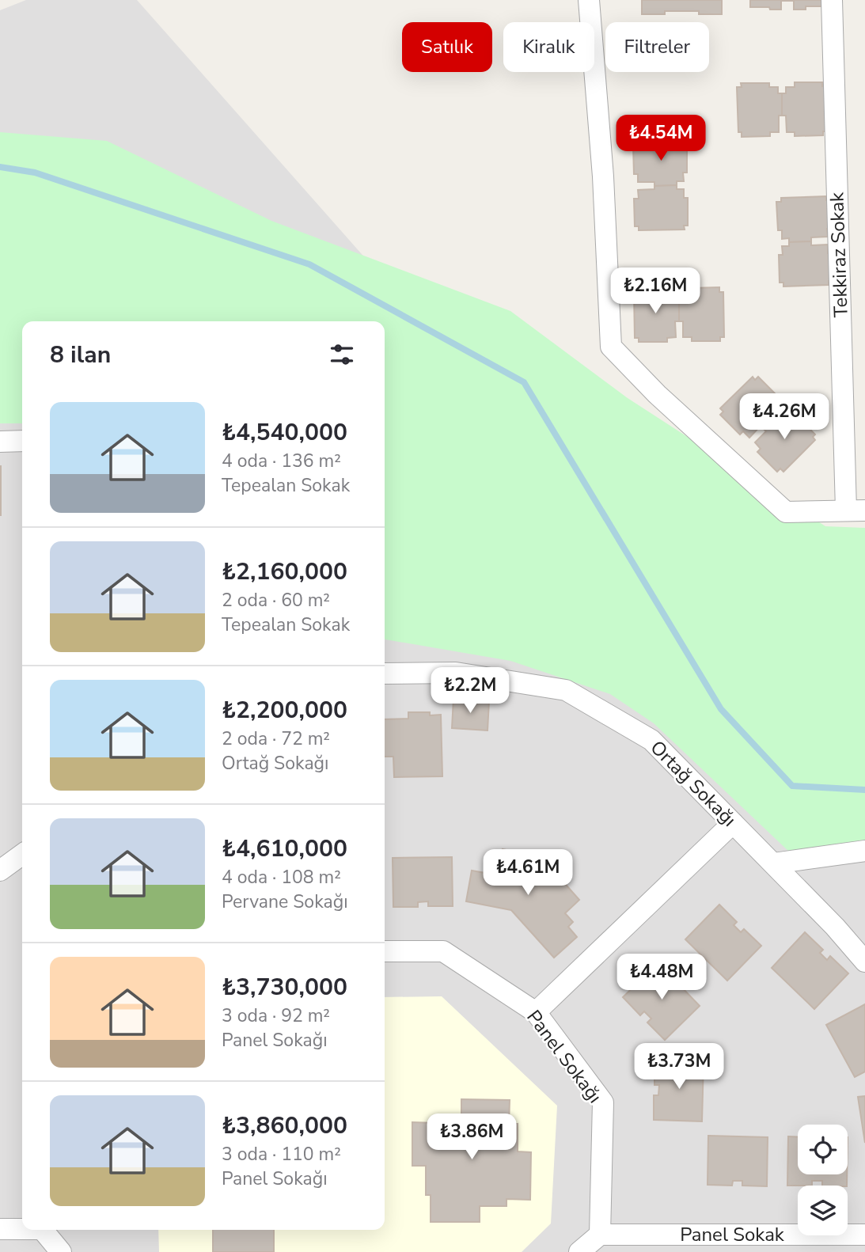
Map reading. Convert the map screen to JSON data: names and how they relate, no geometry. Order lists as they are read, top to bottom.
{
  "streets": {
    "street": [
      "Tekkiraz Sokak",
      "Ortağ Sokağı",
      "Panel Sokağı",
      "Panel Sokak"
    ]
  },
  "crossings": [
    ["Panel Sokağı", "Panel Sokak"]
  ],
  "page": {
    "chip": ["Satılık", "Kiralık", "Filtreler"],
    "price": [
      "₺4.54M",
      "₺2.16M",
      "₺4.26M",
      "₺2.2M",
      "₺4.61M",
      "₺4.48M",
      "₺3.73M",
      "₺3.86M"
    ],
    "heading": "8 ilan",
    "list": [
      {
        "name": "₺4,540,000",
        "note": "4 oda · 136 m² · Tepealan Sokak"
      },
      {
        "name": "₺2,160,000",
        "note": "2 oda · 60 m² · Tepealan Sokak"
      },
      {
        "name": "₺2,200,000",
        "note": "2 oda · 72 m² · Ortağ Sokağı"
      },
      {
        "name": "₺4,610,000",
        "note": "4 oda · 108 m² · Pervane Sokağı"
      },
      {
        "name": "₺3,730,000",
        "note": "3 oda · 92 m² · Panel Sokağı"
      },
      {
        "name": "₺3,860,000",
        "note": "3 oda · 110 m² · Panel Sokağı"
      }
    ]
  }
}
